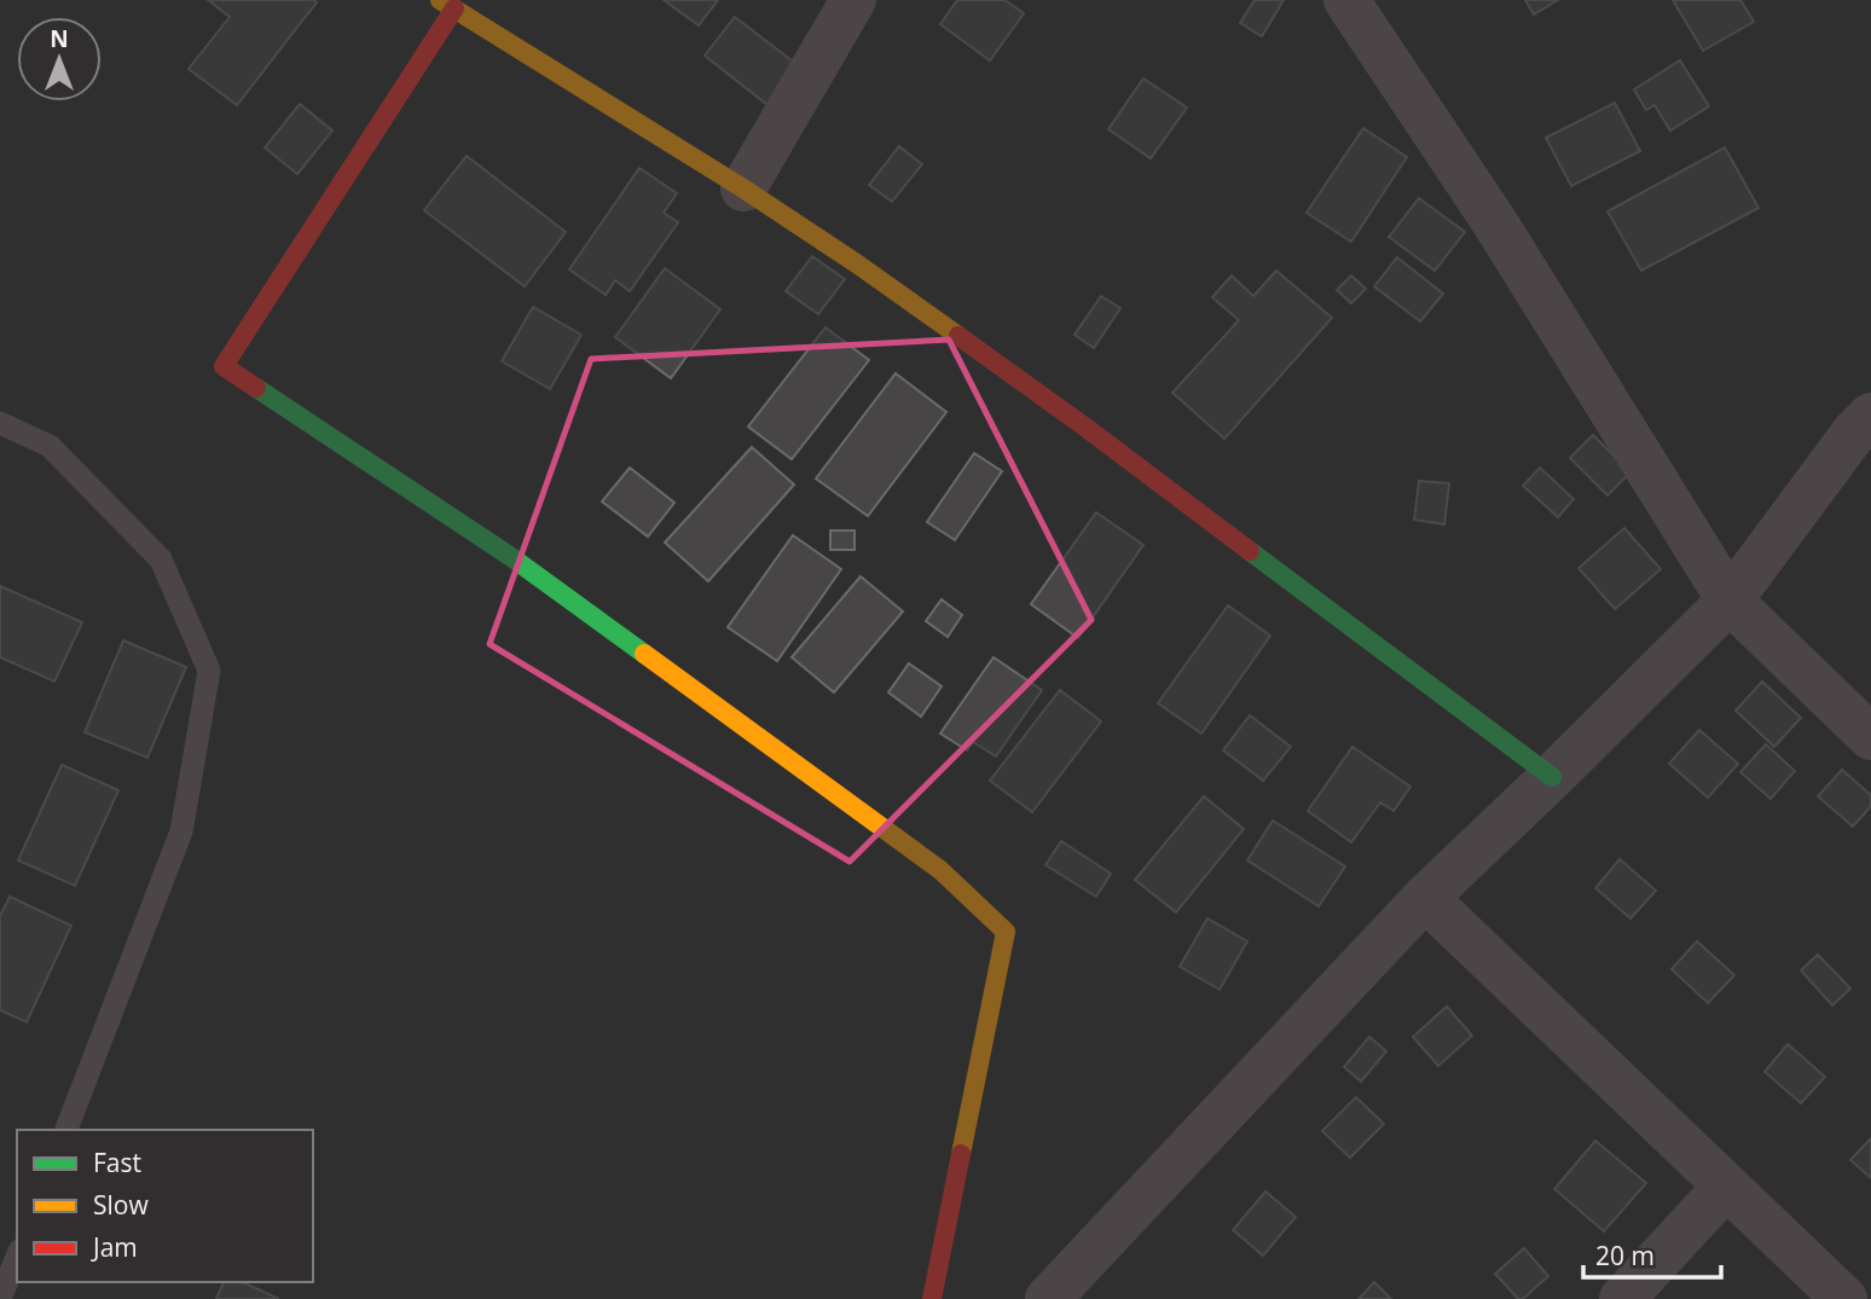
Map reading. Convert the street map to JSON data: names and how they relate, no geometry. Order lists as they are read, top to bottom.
{
  "legend": ["Fast", "Slow", "Jam"],
  "scale_bar": "20 m",
  "north": "top"
}
